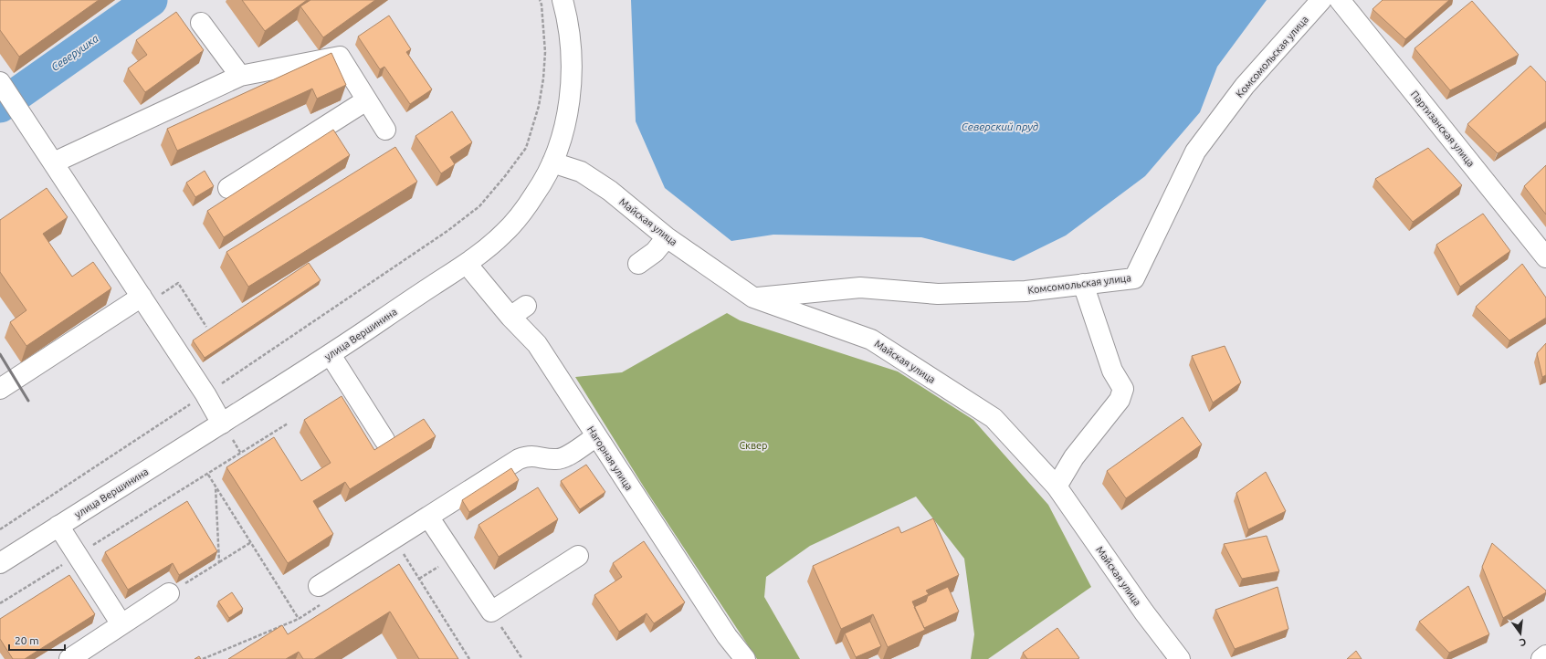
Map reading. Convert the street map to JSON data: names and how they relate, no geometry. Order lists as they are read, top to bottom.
{
  "streets": {
    "street": [
      "Комсомольская улица",
      "Партизанская улица",
      "Майская улица",
      "улица Вершинина",
      "Нагорная улица"
    ]
  },
  "crossings": [
    ["Комсомольская улица", "Майская улица"],
    ["Майская улица", "улица Вершинина"],
    ["улица Вершинина", "Нагорная улица"]
  ],
  "water": ["Северушка", "Северский пруд"],
  "parks": ["Сквер"],
  "scale_bar": "20 m",
  "north": "bottom"
}
